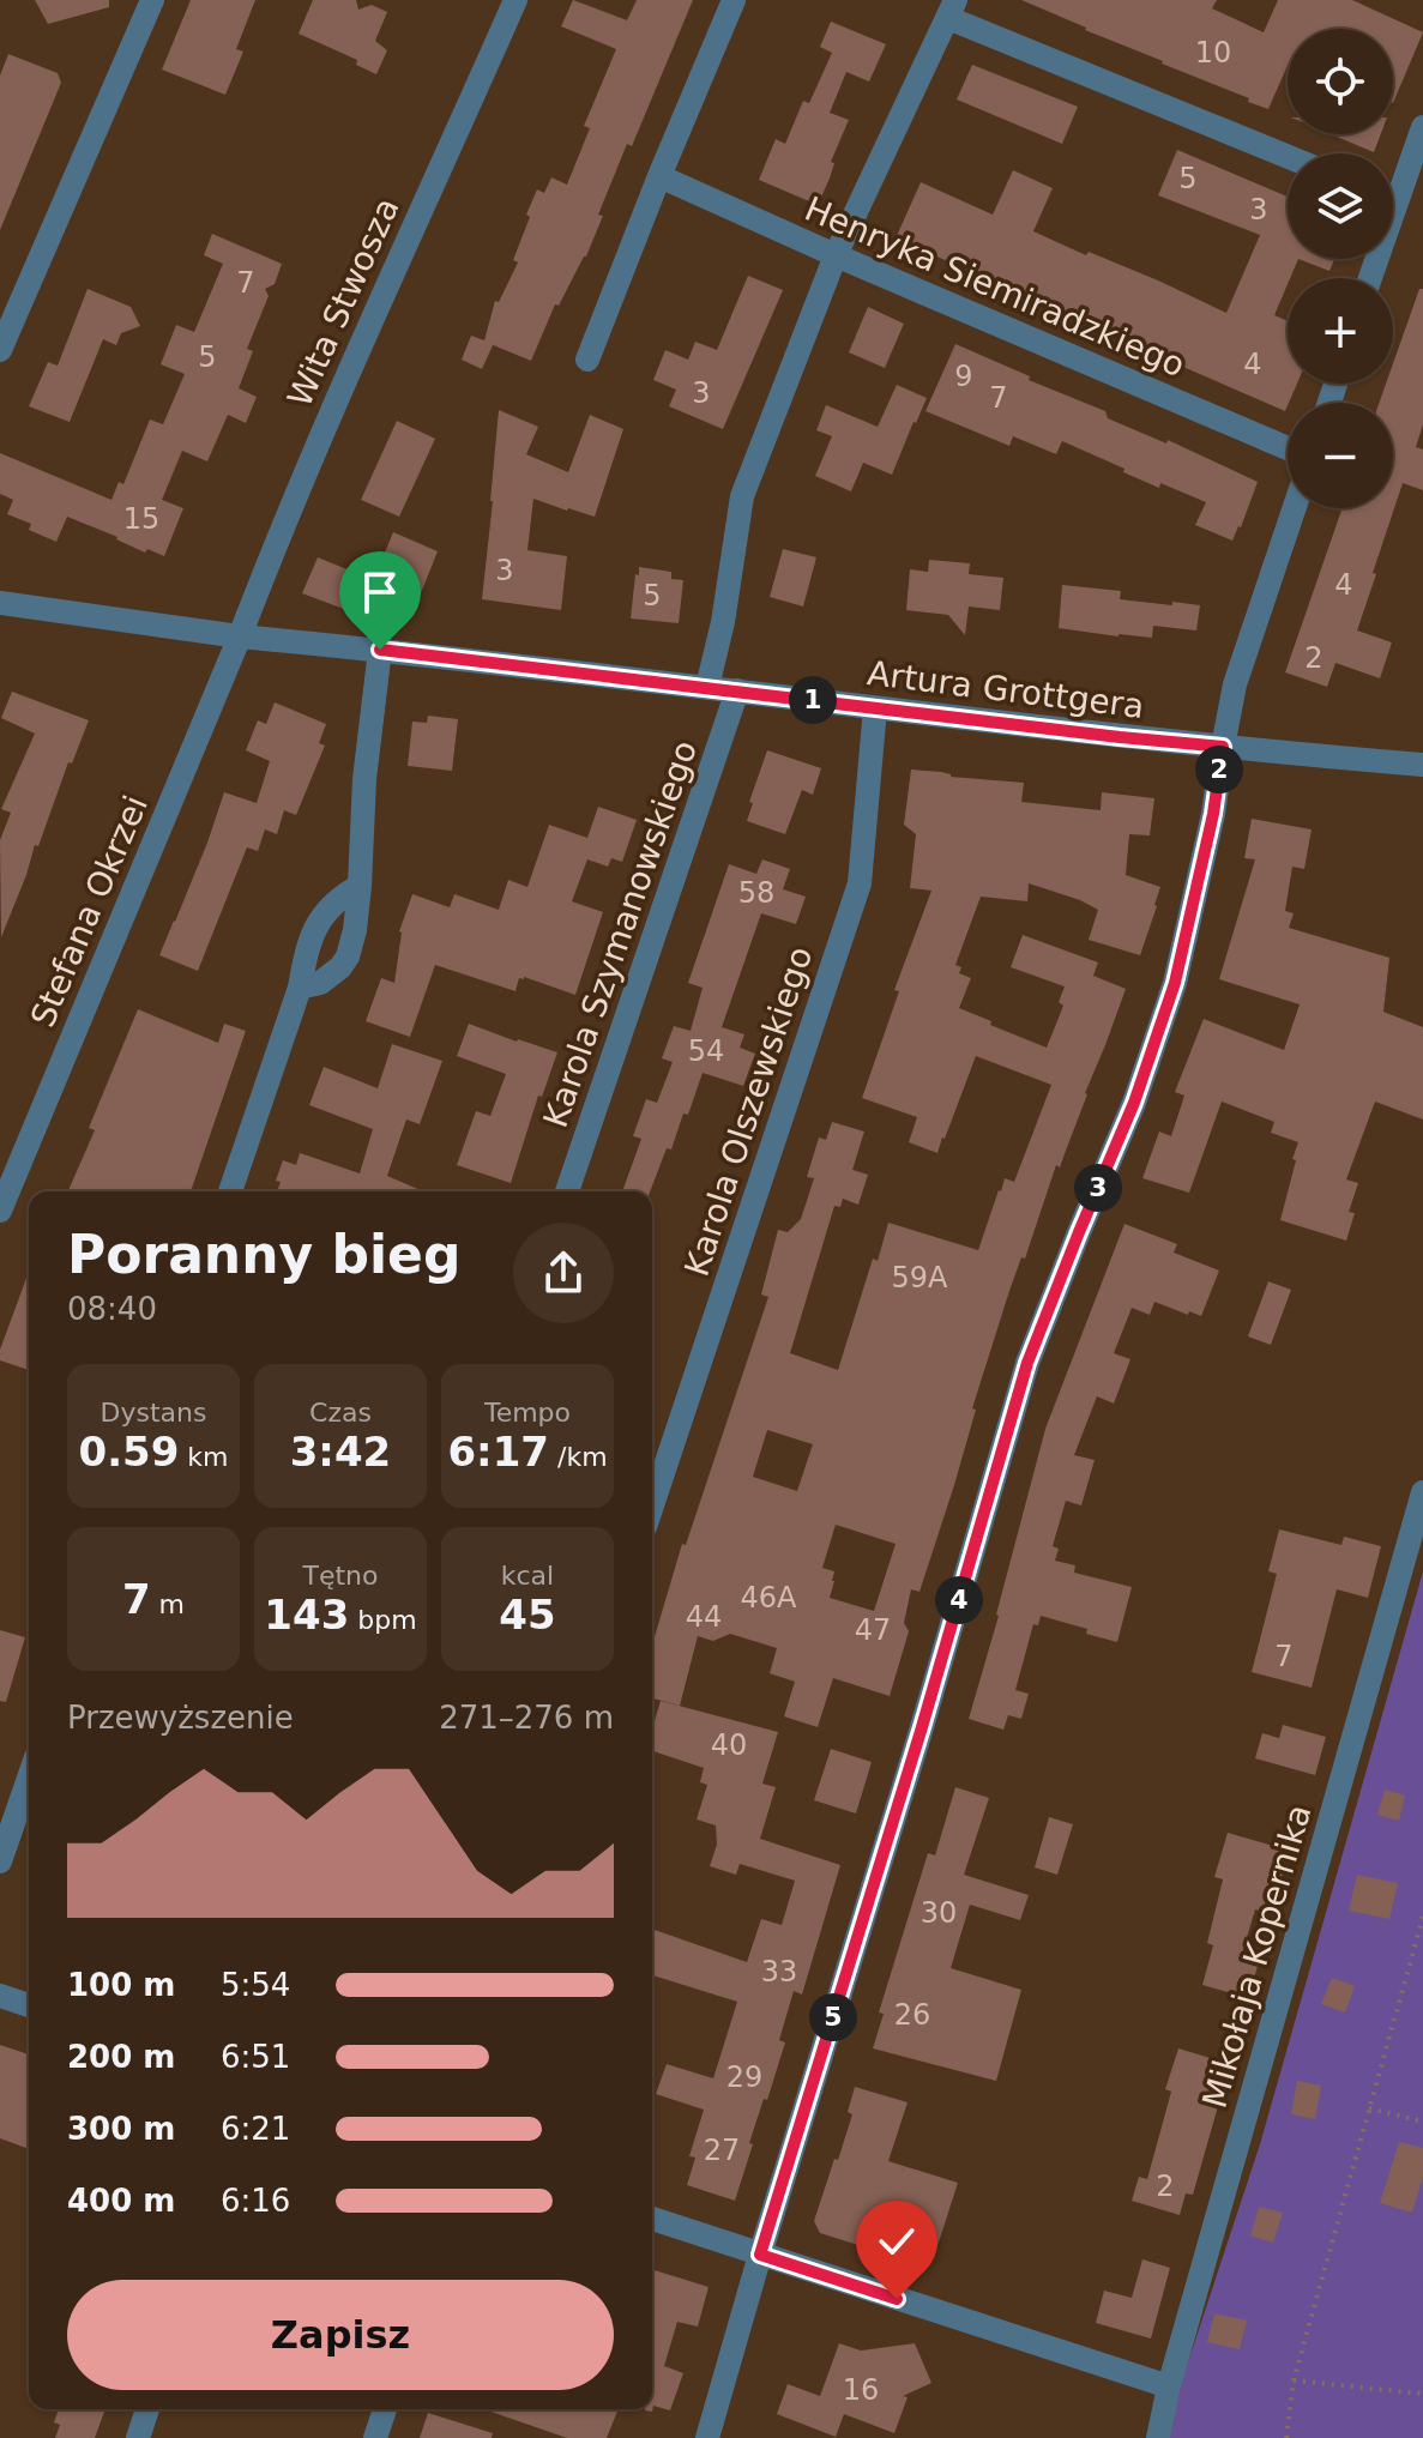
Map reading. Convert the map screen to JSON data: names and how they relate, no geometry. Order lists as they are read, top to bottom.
{
  "streets": {
    "street": [
      "Henryka Siemiradzkiego",
      "Wita Stwosza",
      "Artura Grottgera",
      "Stefana Okrzei",
      "Karola Szymanowskiego",
      "Karola Olszewskiego",
      "Mikołaja Kopernika"
    ]
  },
  "crossings": [
    ["Wita Stwosza", "Artura Grottgera"],
    ["Wita Stwosza", "Stefana Okrzei"],
    ["Artura Grottgera", "Stefana Okrzei"],
    ["Artura Grottgera", "Karola Szymanowskiego"],
    ["Artura Grottgera", "Karola Olszewskiego"]
  ],
  "house_numbers": [
    "10",
    "5",
    "3",
    "7",
    "5",
    "4",
    "9",
    "3",
    "7",
    "15",
    "3",
    "4",
    "5",
    "2",
    "58",
    "54",
    "59A",
    "46A",
    "44",
    "47",
    "7",
    "40",
    "30",
    "33",
    "26",
    "29",
    "27",
    "2",
    "16"
  ],
  "page": {
    "map_buttons": ["+", "−"],
    "pins": [
      "1",
      "2",
      "3",
      "4",
      "5"
    ],
    "heading": ["Poranny bieg", "08:40"],
    "stats": [
      ["Dystans", "0.59 km"],
      ["Czas", "3:42"],
      ["Tempo", "6:17 /km"],
      ["7 m"],
      ["Tętno", "143 bpm"],
      ["kcal", "45"]
    ],
    "chart": ["Przewyższenie", "271–276 m"],
    "list": [
      {
        "name": "100 m",
        "note": "5:54"
      },
      {
        "name": "200 m",
        "note": "6:51"
      },
      {
        "name": "300 m",
        "note": "6:21"
      },
      {
        "name": "400 m",
        "note": "6:16"
      }
    ],
    "buttons": "Zapisz"
  }
}
